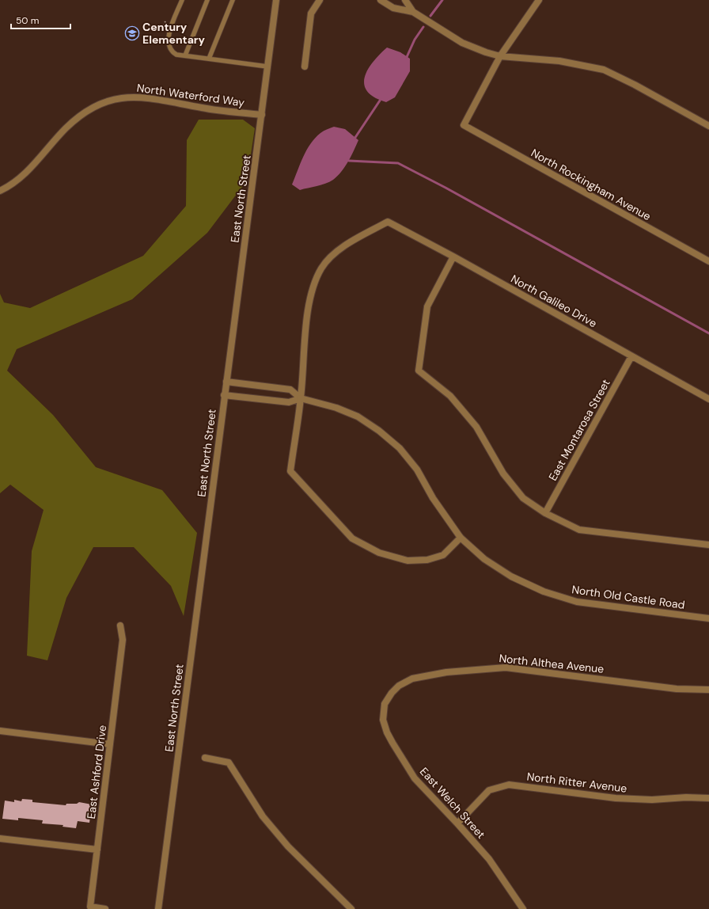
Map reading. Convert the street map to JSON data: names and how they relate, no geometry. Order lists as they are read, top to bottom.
{
  "streets": {
    "street": [
      "North Waterford Way",
      "North Rockingham Avenue",
      "East North Street",
      "North Galileo Drive",
      "East Montarosa Street",
      "North Old Castle Road",
      "North Althea Avenue",
      "East Ashford Drive",
      "North Ritter Avenue",
      "East Welch Street"
    ]
  },
  "crossings": [
    ["North Waterford Way", "East North Street"],
    ["North Galileo Drive", "East Montarosa Street"],
    ["North Galileo Drive", "North Old Castle Road"],
    ["North Althea Avenue", "East Welch Street"],
    ["North Ritter Avenue", "East Welch Street"]
  ],
  "places": {
    "school or university": ["Century Elementary"]
  },
  "scale_bar": "50 m"
}
